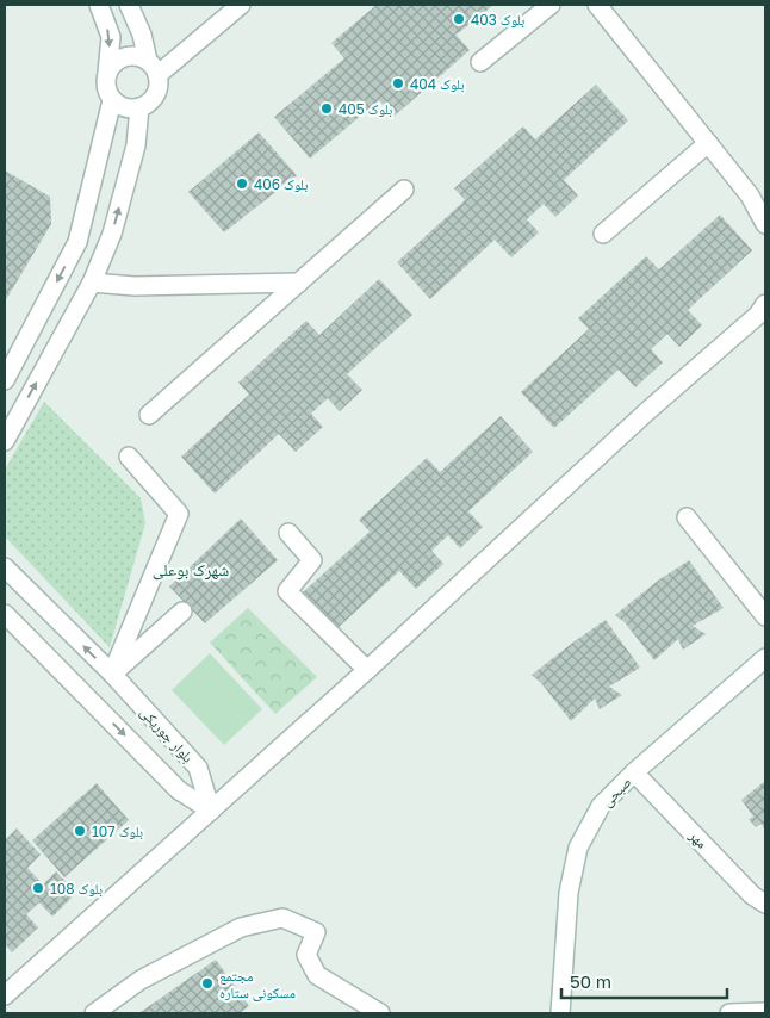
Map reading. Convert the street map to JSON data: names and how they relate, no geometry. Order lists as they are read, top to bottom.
{
  "streets": {
    "street": ["بلوار جوریکی", "صبحی", "مهر"]
  },
  "crossings": [
    ["صبحی", "مهر"]
  ],
  "districts": ["شهرک بوعلی"],
  "places": [
    "بلوک 403",
    "بلوک 404",
    "بلوک 405",
    "بلوک 406",
    "بلوک 107",
    "بلوک 108",
    "مجتمع مسکونی ستاره"
  ],
  "scale_bar": "50 m"
}
